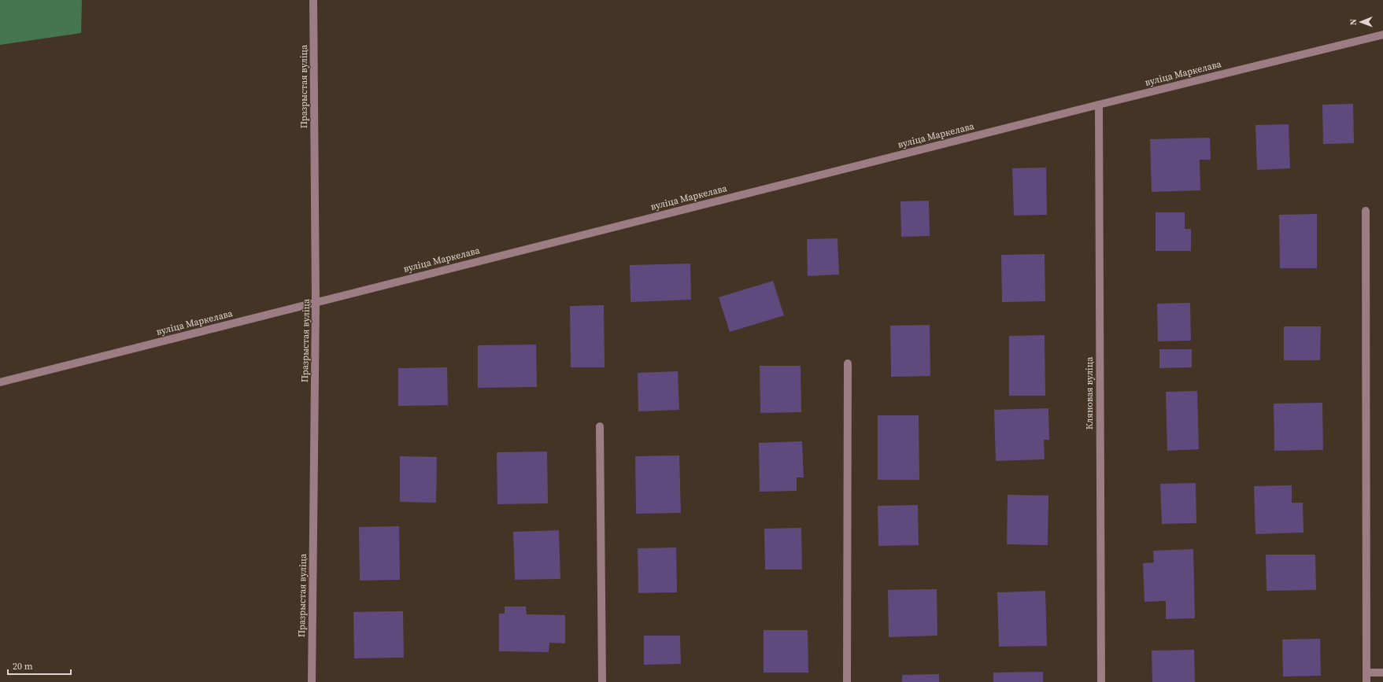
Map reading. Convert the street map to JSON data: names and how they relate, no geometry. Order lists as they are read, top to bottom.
{
  "streets": {
    "street": ["вуліца Маркелава", "Празрыстая вуліца", "Кляновая вуліца"]
  },
  "crossings": [
    ["вуліца Маркелава", "Празрыстая вуліца"],
    ["вуліца Маркелава", "Кляновая вуліца"]
  ],
  "scale_bar": "20 m",
  "north": "left"
}
